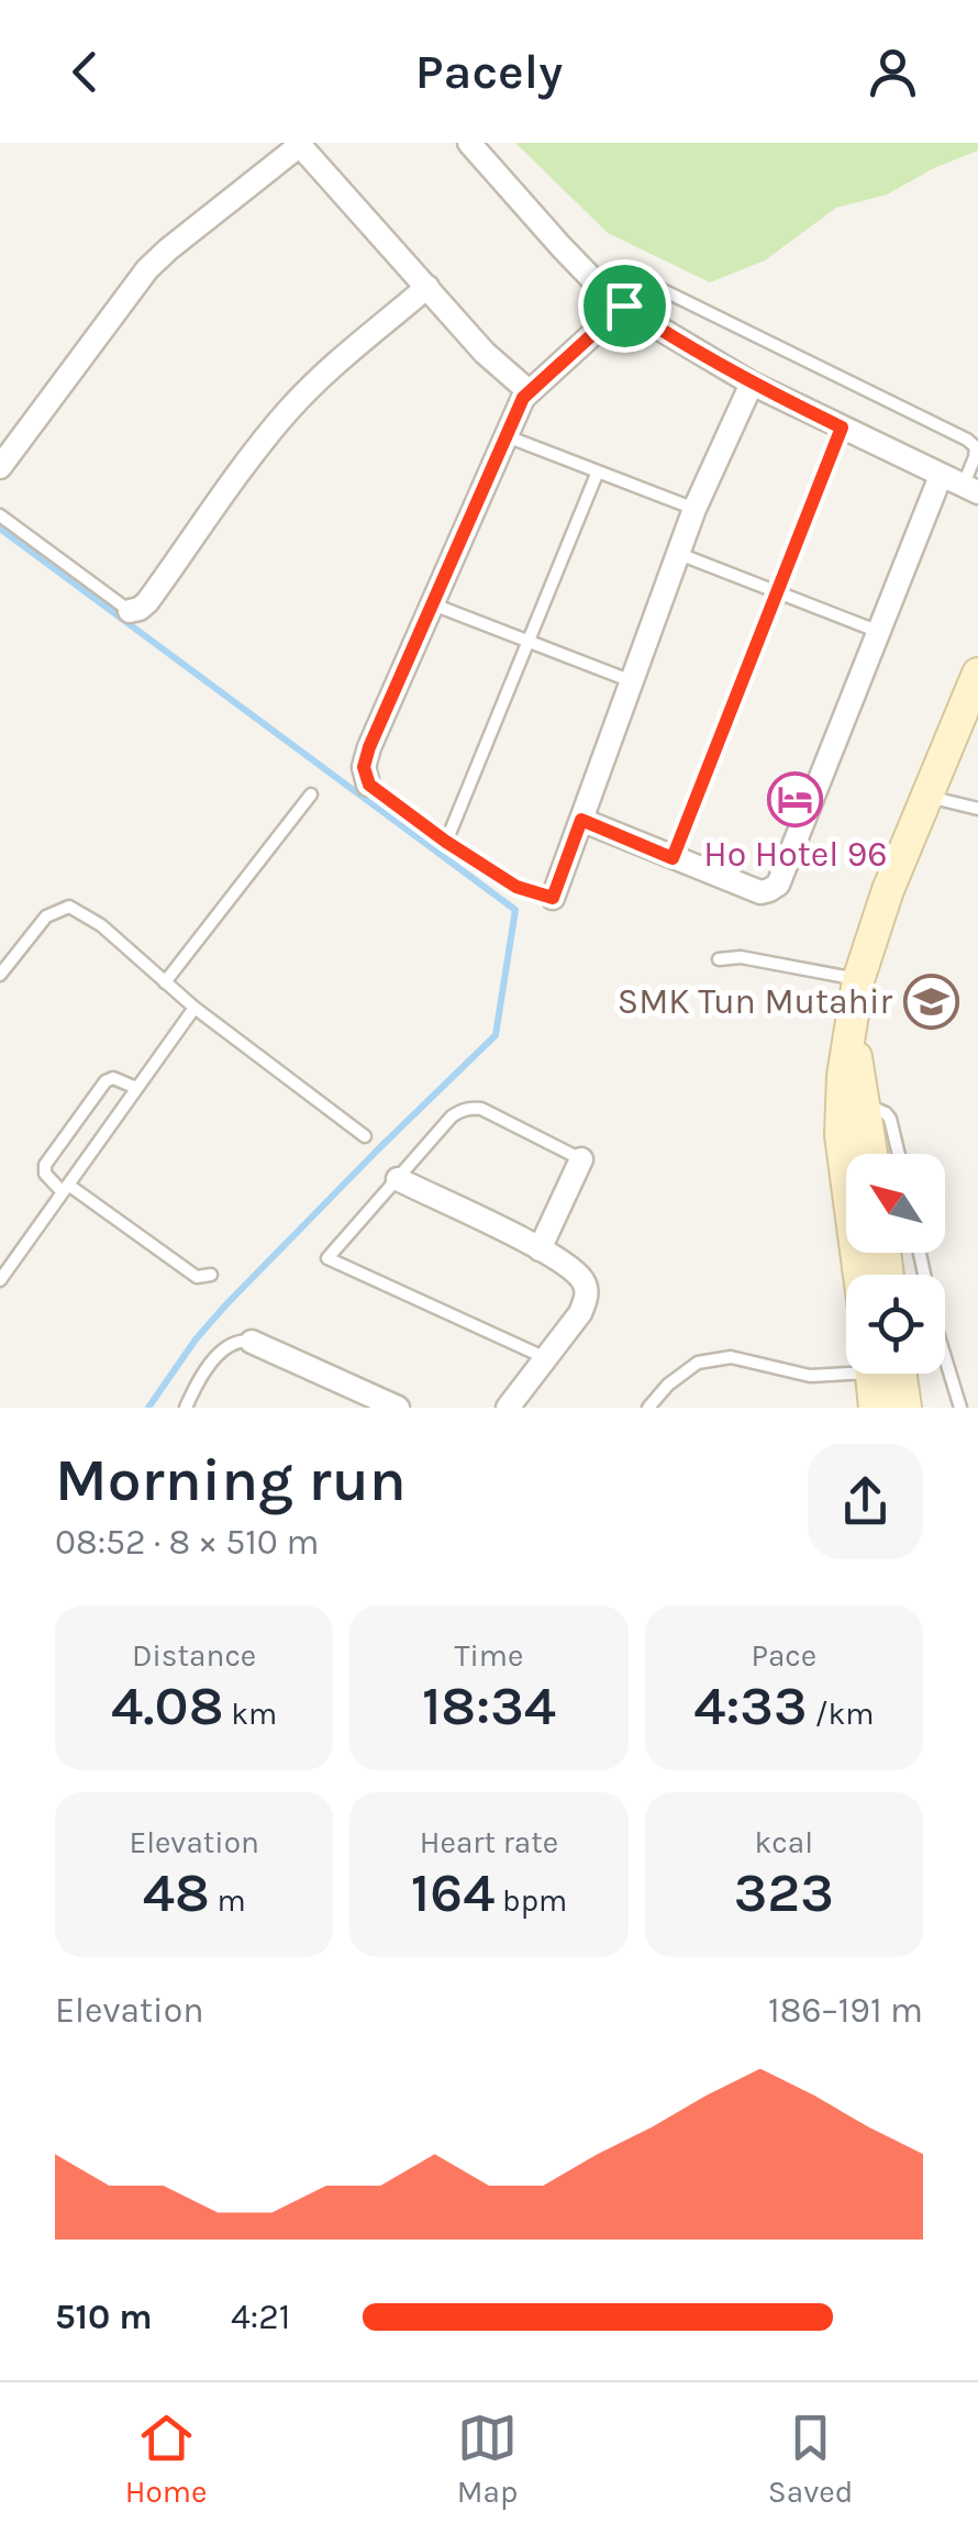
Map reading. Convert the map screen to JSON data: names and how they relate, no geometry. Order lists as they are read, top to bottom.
{
  "places": {
    "hotel": ["Ho Hotel 96"],
    "school or university": ["SMK Tun Mutahir"]
  },
  "north": "top left",
  "page": {
    "header": "Pacely",
    "heading": ["Morning run", "08:52 · 8 × 510 m"],
    "stats": [
      ["Distance", "4.08 km"],
      ["Time", "18:34"],
      ["Pace", "4:33 /km"],
      ["Elevation", "48 m"],
      ["Heart rate", "164 bpm"],
      ["kcal", "323"]
    ],
    "chart": ["Elevation", "186–191 m"],
    "list": [
      {
        "name": "510 m",
        "note": "4:21"
      }
    ],
    "tabs": ["Home", "Map", "Saved"]
  }
}
